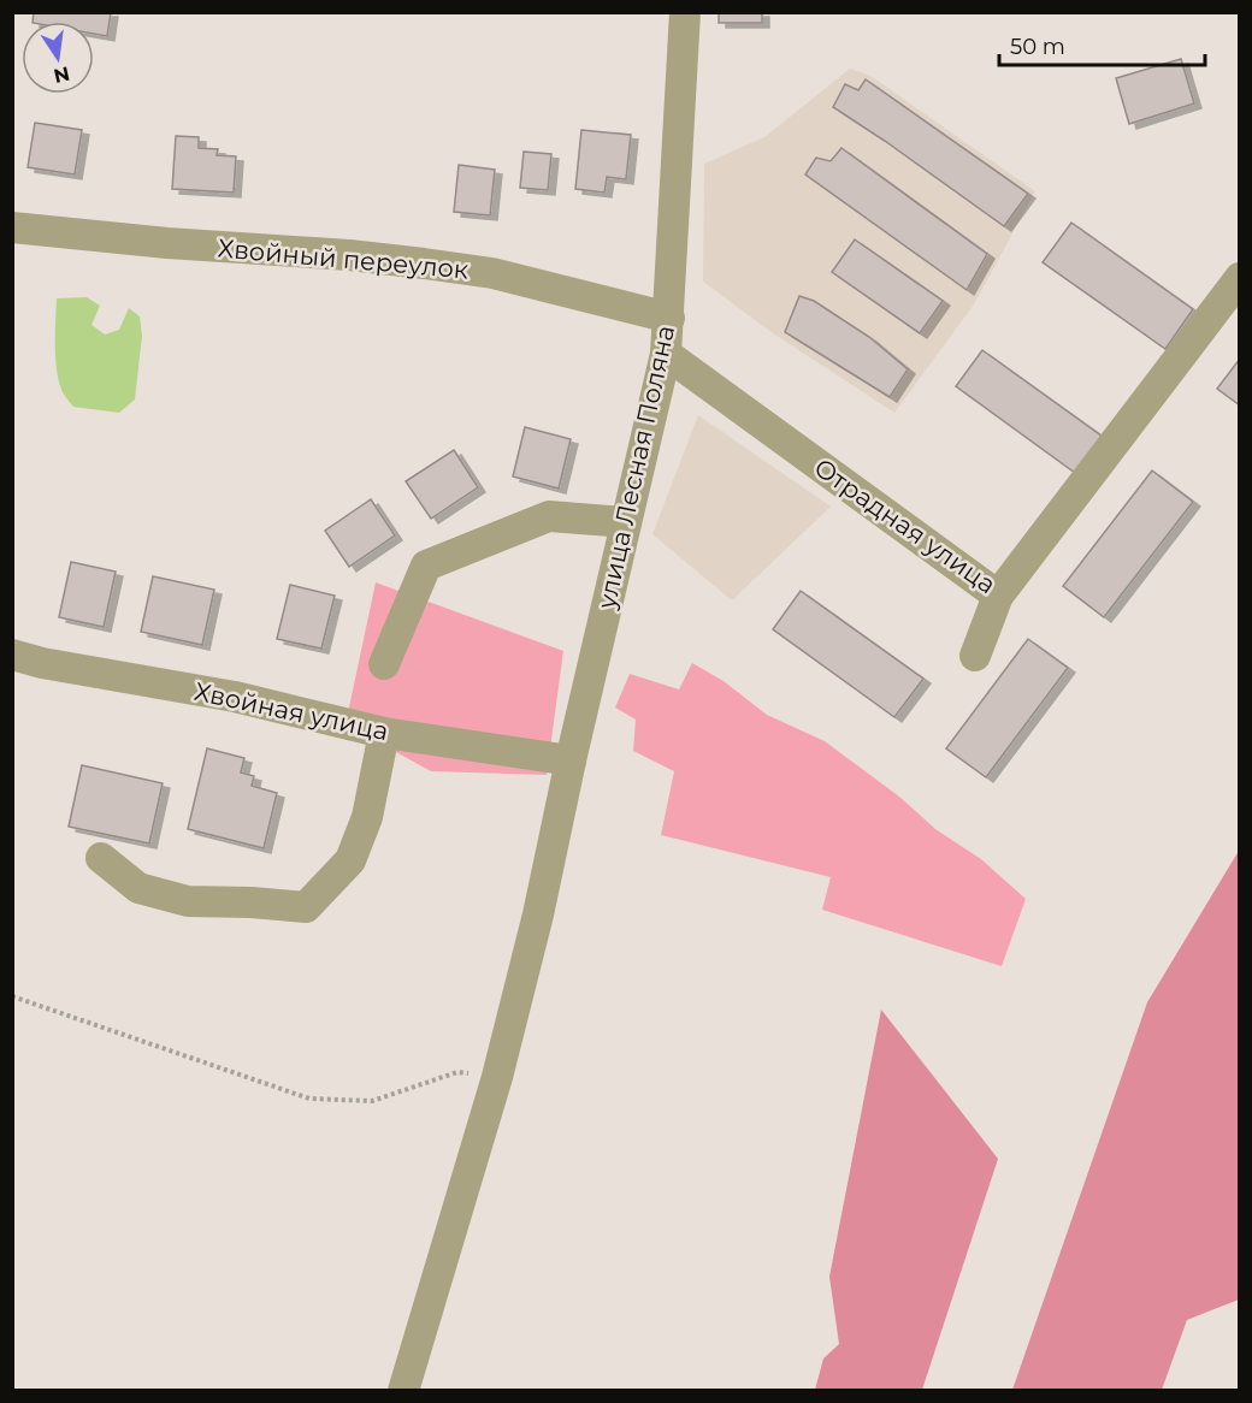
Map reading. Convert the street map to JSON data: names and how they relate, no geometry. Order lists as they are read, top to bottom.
{
  "streets": {
    "street": [
      "Хвойный переулок",
      "улица Лесная Поляна",
      "Отрадная улица",
      "Хвойная улица"
    ]
  },
  "crossings": [
    ["Хвойный переулок", "улица Лесная Поляна"],
    ["улица Лесная Поляна", "Отрадная улица"],
    ["улица Лесная Поляна", "Хвойная улица"]
  ],
  "scale_bar": "50 m",
  "north": "bottom"
}
